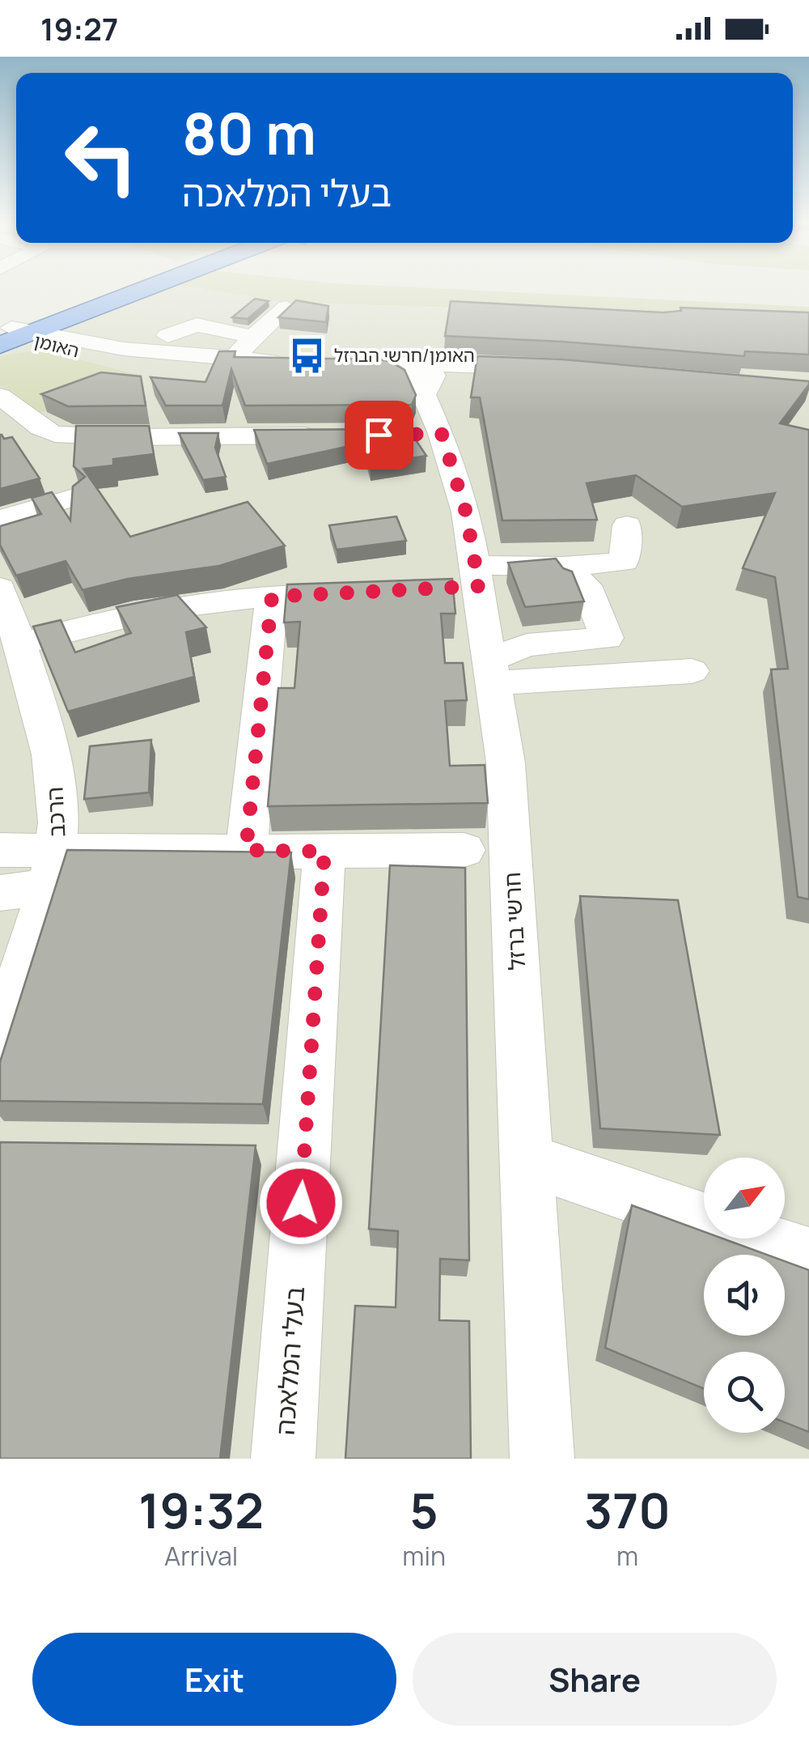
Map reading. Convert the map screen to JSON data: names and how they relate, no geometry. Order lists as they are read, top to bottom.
{
  "streets": {
    "street": [
      "האומן",
      "הרכב",
      "חרשי ברזל",
      "בעלי המלאכה"
    ]
  },
  "places": {
    "bus stop": ["האומן/חרשי הברזל"]
  },
  "north": "top right",
  "page": {
    "status": "19:27",
    "turn": ["80 m", "בעלי המלאכה"],
    "eta": [
      "19:32",
      "Arrival",
      "5",
      "min",
      "370",
      "m"
    ],
    "buttons": ["Exit", "Share"]
  }
}
